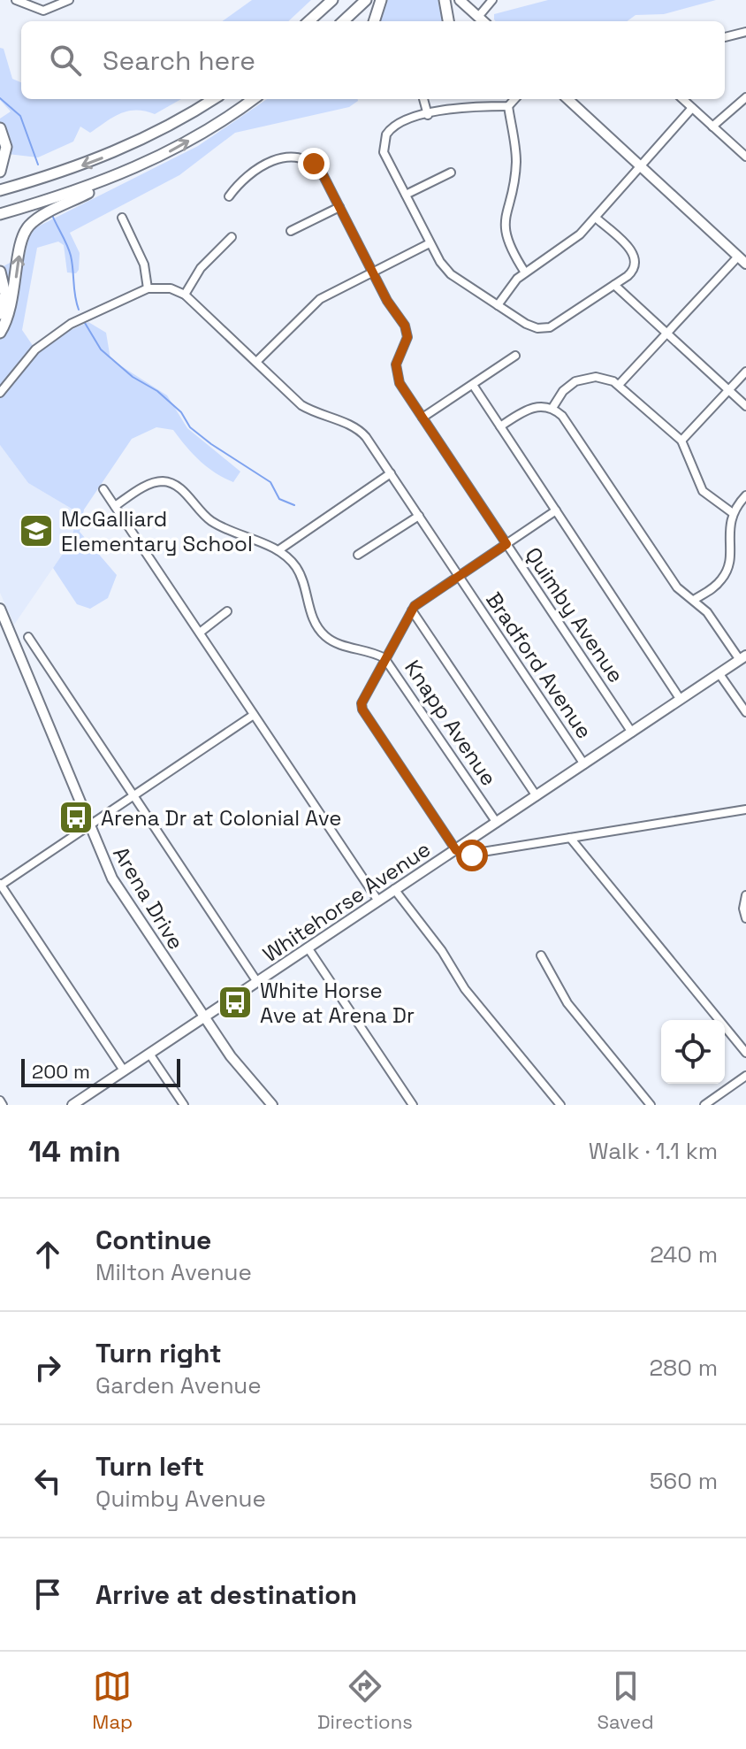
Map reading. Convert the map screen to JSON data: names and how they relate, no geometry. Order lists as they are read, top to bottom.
{
  "streets": {
    "main road": ["Arena Drive", "Whitehorse Avenue"],
    "street": ["Quimby Avenue", "Bradford Avenue", "Knapp Avenue"]
  },
  "crossings": [
    ["Quimby Avenue", "Whitehorse Avenue"],
    ["Bradford Avenue", "Whitehorse Avenue"],
    ["Knapp Avenue", "Whitehorse Avenue"],
    ["Arena Drive", "Whitehorse Avenue"]
  ],
  "places": {
    "school or university": ["McGalliard Elementary School"],
    "bus stop": ["Arena Dr at Colonial Ave", "White Horse Ave at Arena Dr"]
  },
  "scale_bar": "200 m",
  "page": {
    "search": "Search here",
    "scale": "200 m",
    "heading": ["14 min", "Walk · 1.1 km"],
    "list": [
      ["Continue", "Milton Avenue", "240 m"],
      ["Turn right", "Garden Avenue", "280 m"],
      ["Turn left", "Quimby Avenue", "560 m"],
      "Arrive at destination"
    ],
    "nav": ["Map", "Directions", "Saved"]
  }
}
